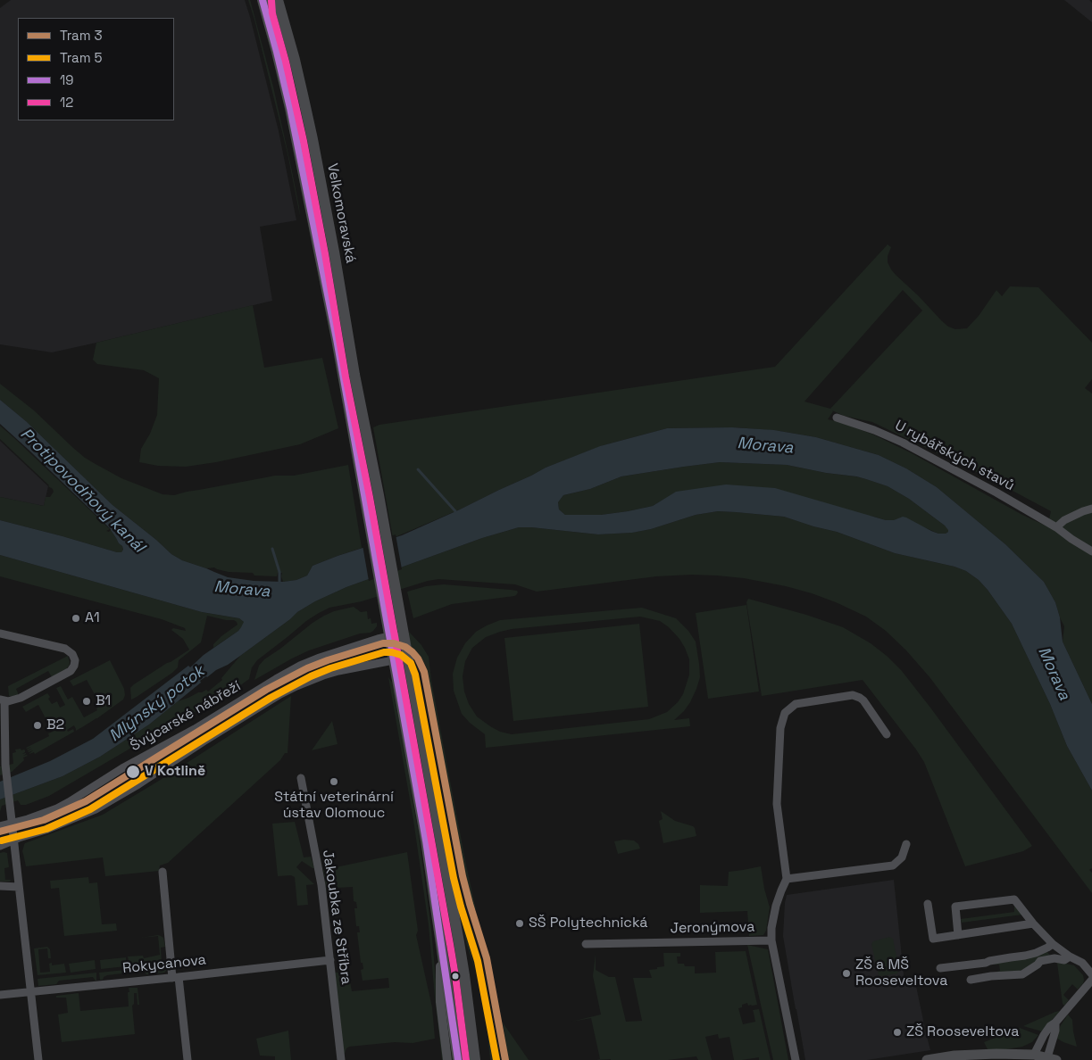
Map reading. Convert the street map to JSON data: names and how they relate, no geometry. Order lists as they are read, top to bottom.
{
  "streets": {
    "main road": ["Velkomoravská"],
    "street": [
      "U rybářských stavů",
      "Švýcarské nábřeží",
      "Jakoubka ze Stříbra",
      "Jeronýmova",
      "Rokycanova"
    ]
  },
  "crossings": [
    ["Velkomoravská", "Švýcarské nábřeží"],
    ["Jakoubka ze Stříbra", "Rokycanova"]
  ],
  "water": ["Morava", "Protipovodňový kanál", "Mlýnský potok"],
  "places": [
    "A1",
    "B1",
    "B2",
    "V Kotlině",
    "Státní veterinární ústav Olomouc",
    "SŠ Polytechnická",
    "ZŠ a MŠ Rooseveltova",
    "ZŠ Rooseveltova"
  ],
  "lines": [
    "transit line 19",
    "transit line 12",
    "tram line 3",
    "tram line 5"
  ],
  "legend": [
    "Tram 3",
    "Tram 5",
    "19",
    "12"
  ]
}
